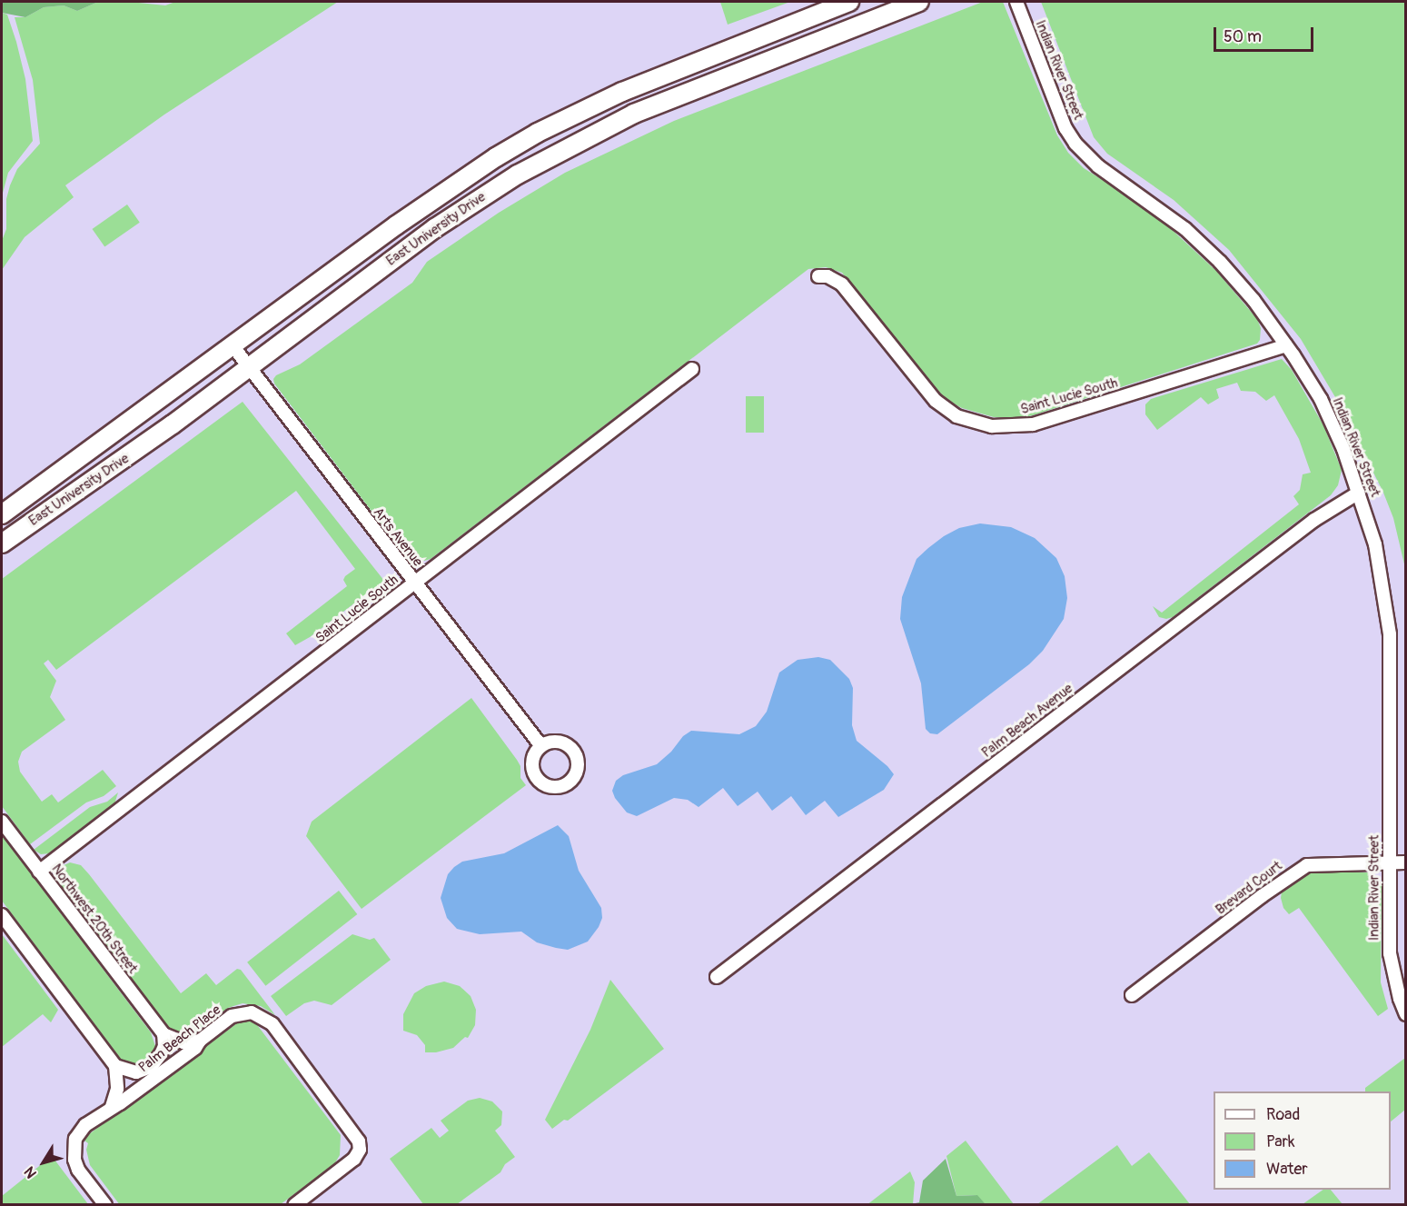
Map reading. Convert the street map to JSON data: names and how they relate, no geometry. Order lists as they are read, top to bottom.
{
  "streets": {
    "street": [
      "Indian River Street",
      "East University Drive",
      "Saint Lucie South",
      "Arts Avenue",
      "Palm Beach Avenue",
      "Brevard Court",
      "Northwest 20th Street",
      "Palm Beach Place"
    ]
  },
  "crossings": [
    ["Indian River Street", "Saint Lucie South"],
    ["Indian River Street", "Palm Beach Avenue"],
    ["Indian River Street", "Brevard Court"],
    ["East University Drive", "Arts Avenue"],
    ["Saint Lucie South", "Arts Avenue"],
    ["Saint Lucie South", "Northwest 20th Street"]
  ],
  "legend": ["Road", "Park", "Water"],
  "scale_bar": "50 m",
  "north": "bottom left"
}
